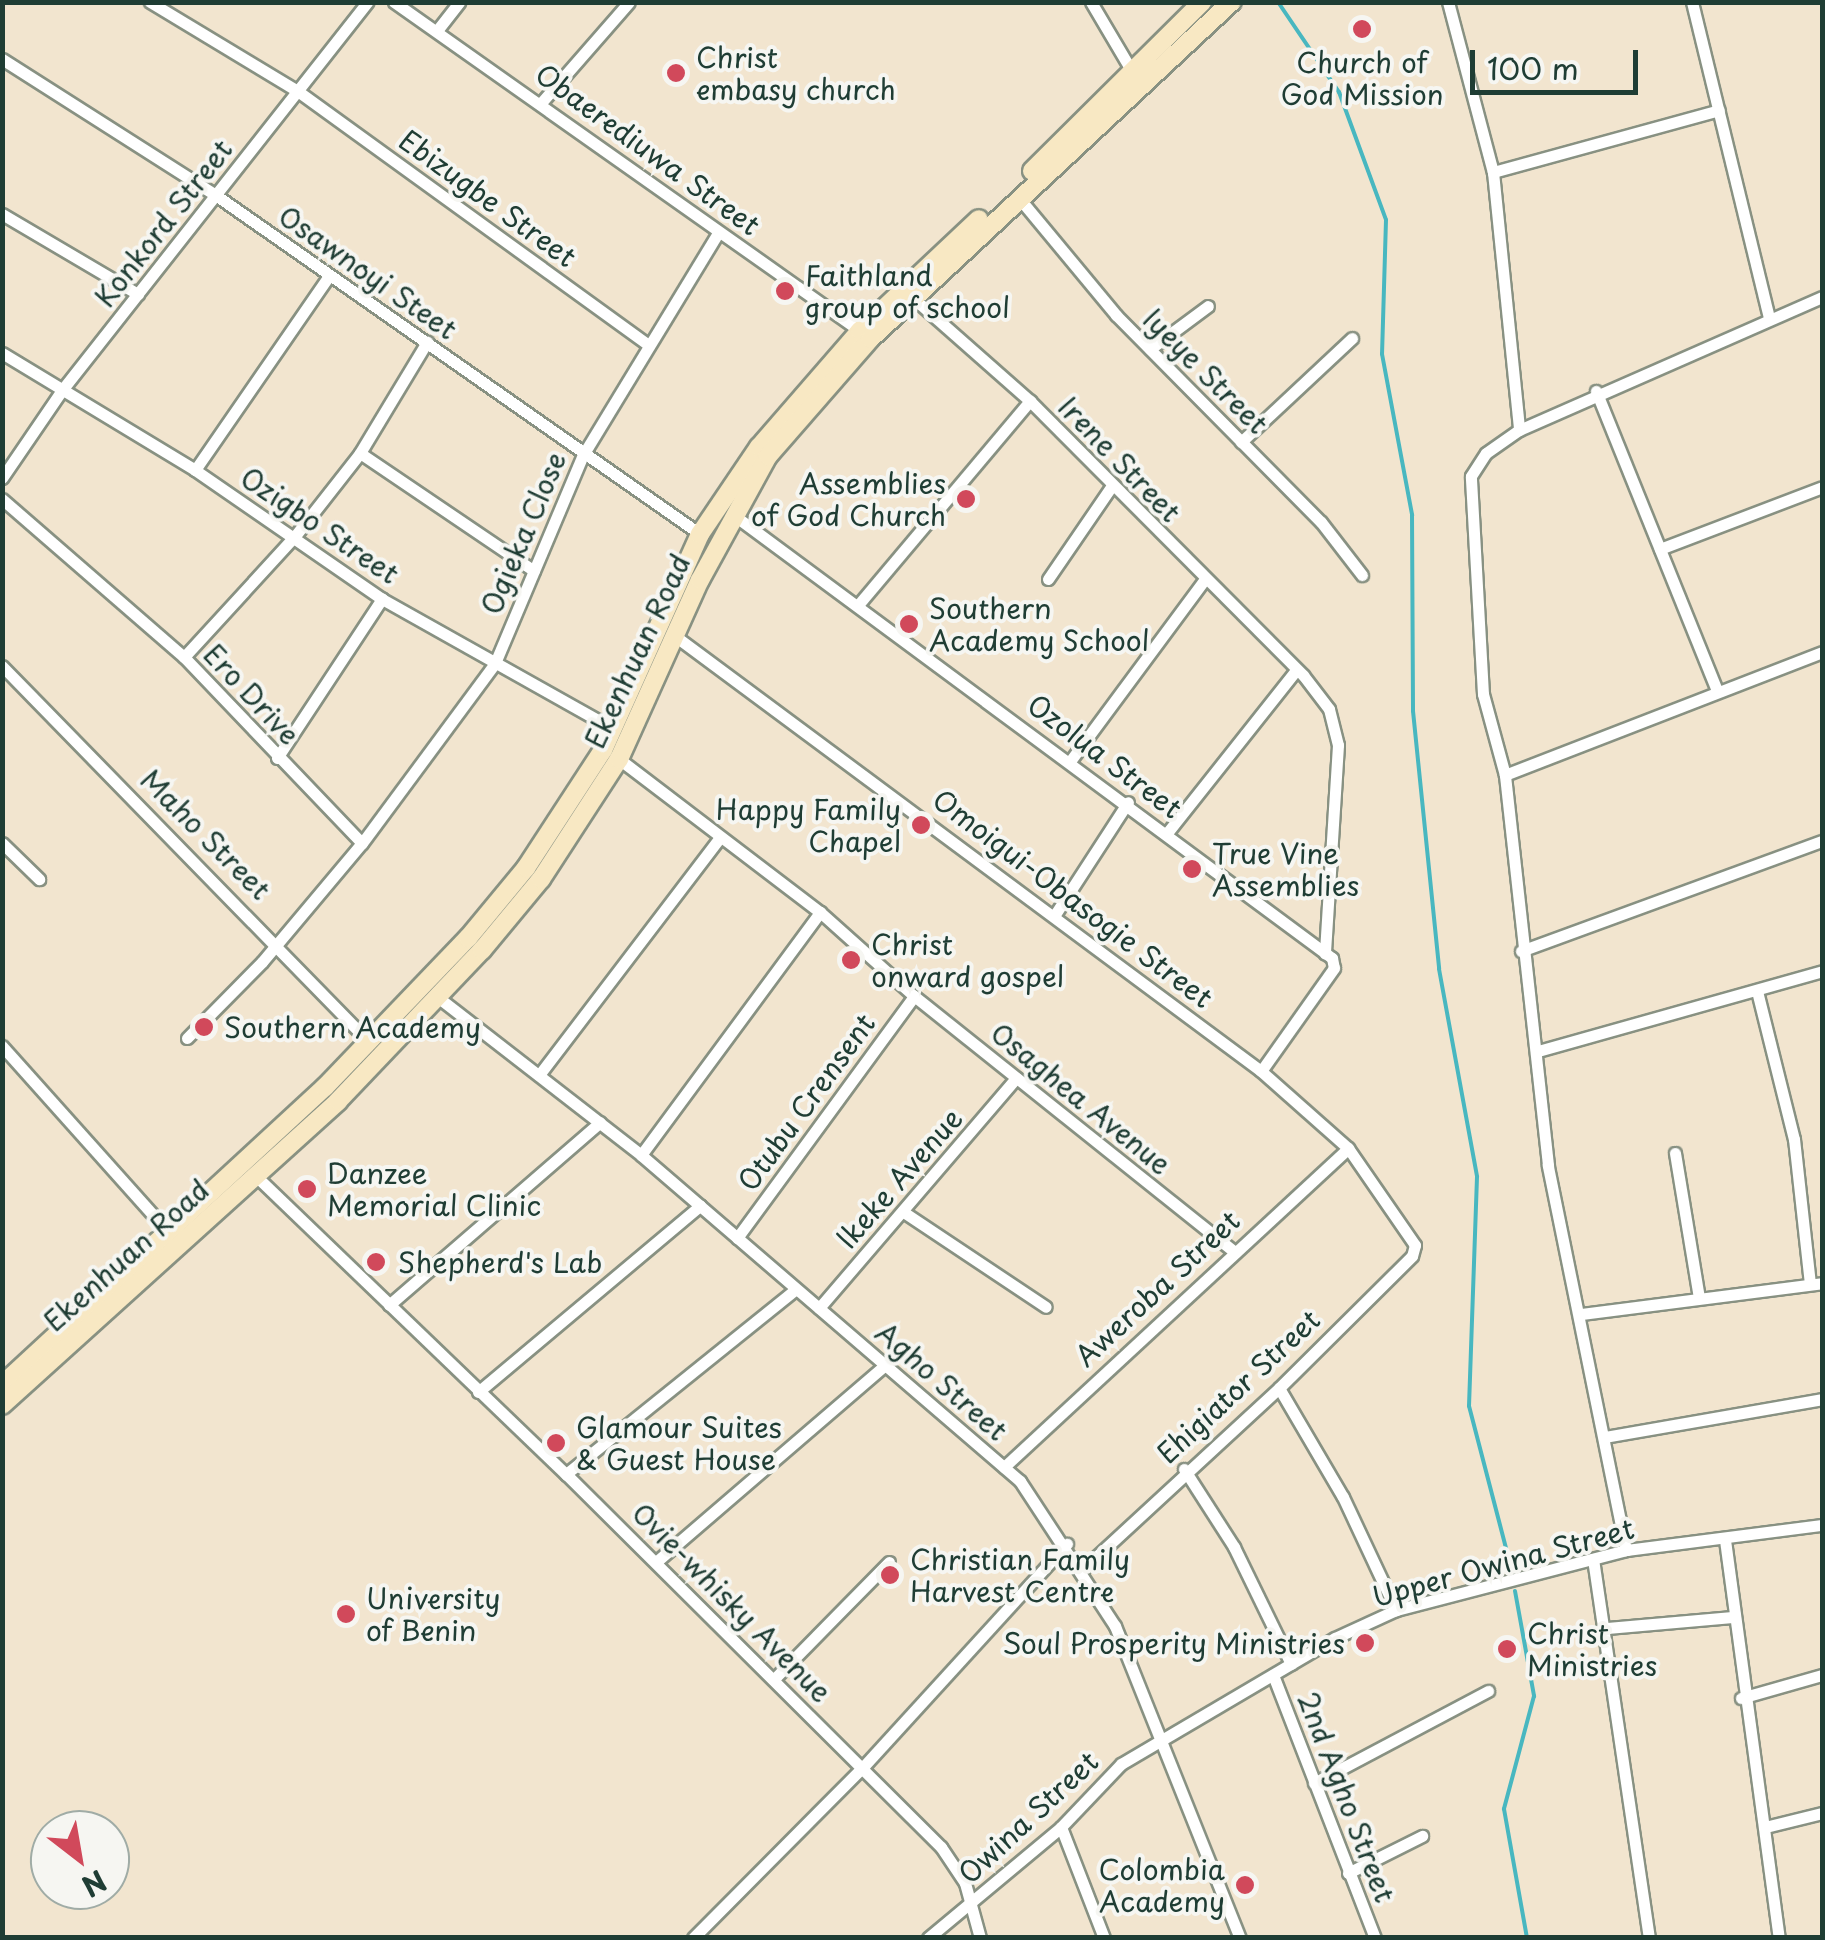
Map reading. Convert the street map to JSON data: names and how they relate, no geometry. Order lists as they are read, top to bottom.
{
  "streets": {
    "main road": ["Ekenhuan Road"],
    "street": [
      "Obaerediuwa Street",
      "Ebizugbe Street",
      "Konkord Street",
      "Osawnoyi Steet",
      "Iyeye Street",
      "Irene Street",
      "Ozigbo Street",
      "Ogieka Close",
      "Ero Drive",
      "Ozolua Street",
      "Maho Street",
      "Omoigui-Obasogie Street",
      "Osaghea Avenue",
      "Otubu Crensent",
      "Ikeke Avenue",
      "Aweroba Street",
      "Agho Street",
      "Ehigiator Street",
      "Upper Owina Street",
      "Ovie-whisky Avenue",
      "2nd Agho Street",
      "Owina Street"
    ]
  },
  "crossings": [
    ["Obaerediuwa Street", "Ogieka Close"],
    ["Obaerediuwa Street", "Ekenhuan Road"],
    ["Ebizugbe Street", "Konkord Street"],
    ["Ebizugbe Street", "Ogieka Close"],
    ["Konkord Street", "Osawnoyi Steet"],
    ["Konkord Street", "Ozigbo Street"],
    ["Osawnoyi Steet", "Ogieka Close"],
    ["Osawnoyi Steet", "Ekenhuan Road"],
    ["Iyeye Street", "Ekenhuan Road"],
    ["Irene Street", "Ekenhuan Road"],
    ["Irene Street", "Ozolua Street"],
    ["Ozigbo Street", "Ogieka Close"],
    ["Ozigbo Street", "Ekenhuan Road"],
    ["Ogieka Close", "Ero Drive"],
    ["Ekenhuan Road", "Ozolua Street"],
    ["Ekenhuan Road", "Maho Street"],
    ["Ekenhuan Road", "Omoigui-Obasogie Street"],
    ["Ekenhuan Road", "Osaghea Avenue"],
    ["Ekenhuan Road", "Agho Street"],
    ["Ekenhuan Road", "Ovie-whisky Avenue"],
    ["Omoigui-Obasogie Street", "Aweroba Street"],
    ["Omoigui-Obasogie Street", "Ehigiator Street"],
    ["Osaghea Avenue", "Otubu Crensent"],
    ["Osaghea Avenue", "Ikeke Avenue"],
    ["Osaghea Avenue", "Aweroba Street"],
    ["Otubu Crensent", "Agho Street"],
    ["Ikeke Avenue", "Agho Street"],
    ["Aweroba Street", "Agho Street"],
    ["Agho Street", "Ehigiator Street"],
    ["Agho Street", "Upper Owina Street"],
    ["Agho Street", "Owina Street"],
    ["Upper Owina Street", "2nd Agho Street"],
    ["Upper Owina Street", "Owina Street"],
    ["Ovie-whisky Avenue", "Owina Street"]
  ],
  "places": [
    "Church of God Mission",
    "Christ embasy church",
    "Faithland group of school",
    "Assemblies of God Church",
    "Southern Academy School",
    "Happy Family Chapel",
    "True Vine Assemblies",
    "Christ onward gospel",
    "Southern Academy",
    "Danzee Memorial Clinic",
    "Shepherd's Lab",
    "Glamour Suites & Guest House",
    "Christian Family Harvest Centre",
    "University of Benin",
    "Soul Prosperity Ministries",
    "Christ Ministries",
    "Colombia Academy"
  ],
  "scale_bar": "100 m",
  "north": "bottom right"
}
